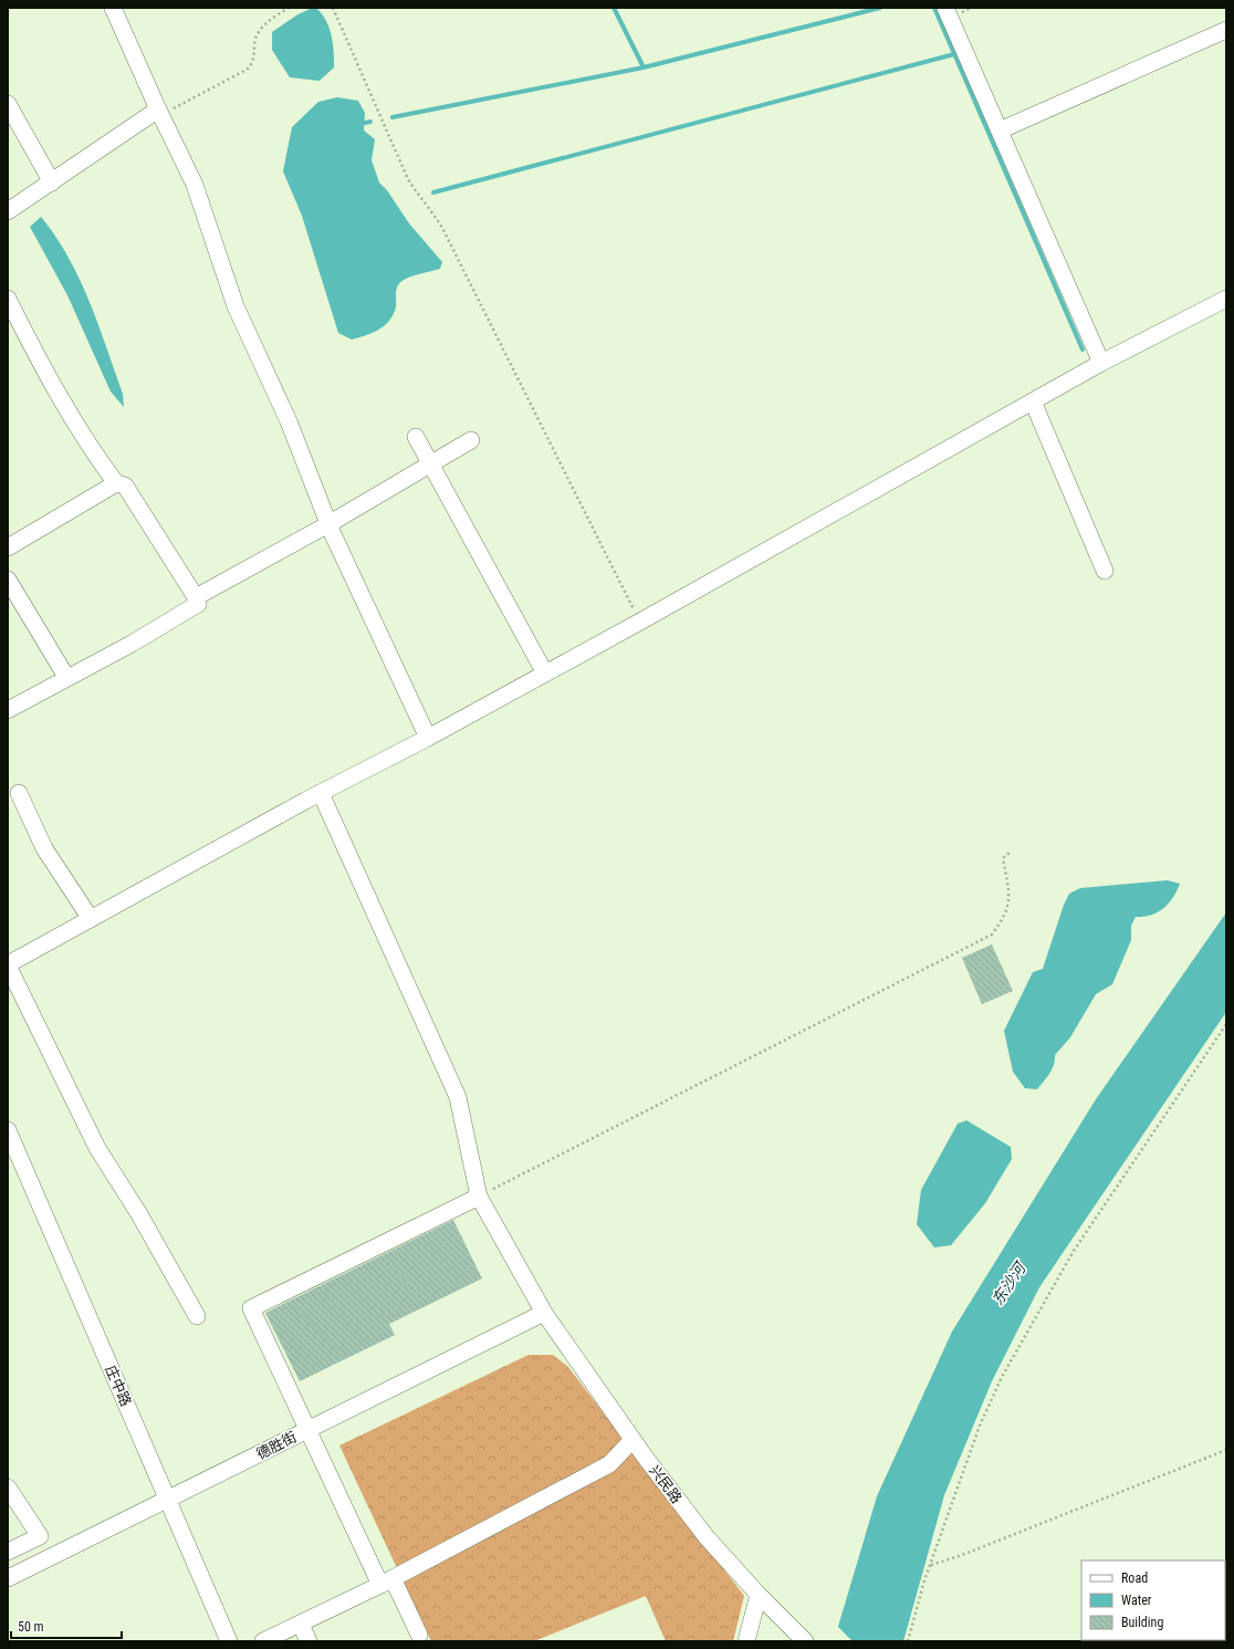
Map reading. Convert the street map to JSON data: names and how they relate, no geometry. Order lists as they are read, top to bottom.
{
  "streets": {
    "street": ["庄中路", "德胜街", "兴民路"]
  },
  "crossings": [
    ["庄中路", "德胜街"],
    ["德胜街", "兴民路"]
  ],
  "water": ["东沙河"],
  "legend": ["Road", "Water", "Building"],
  "scale_bar": "50 m"
}
